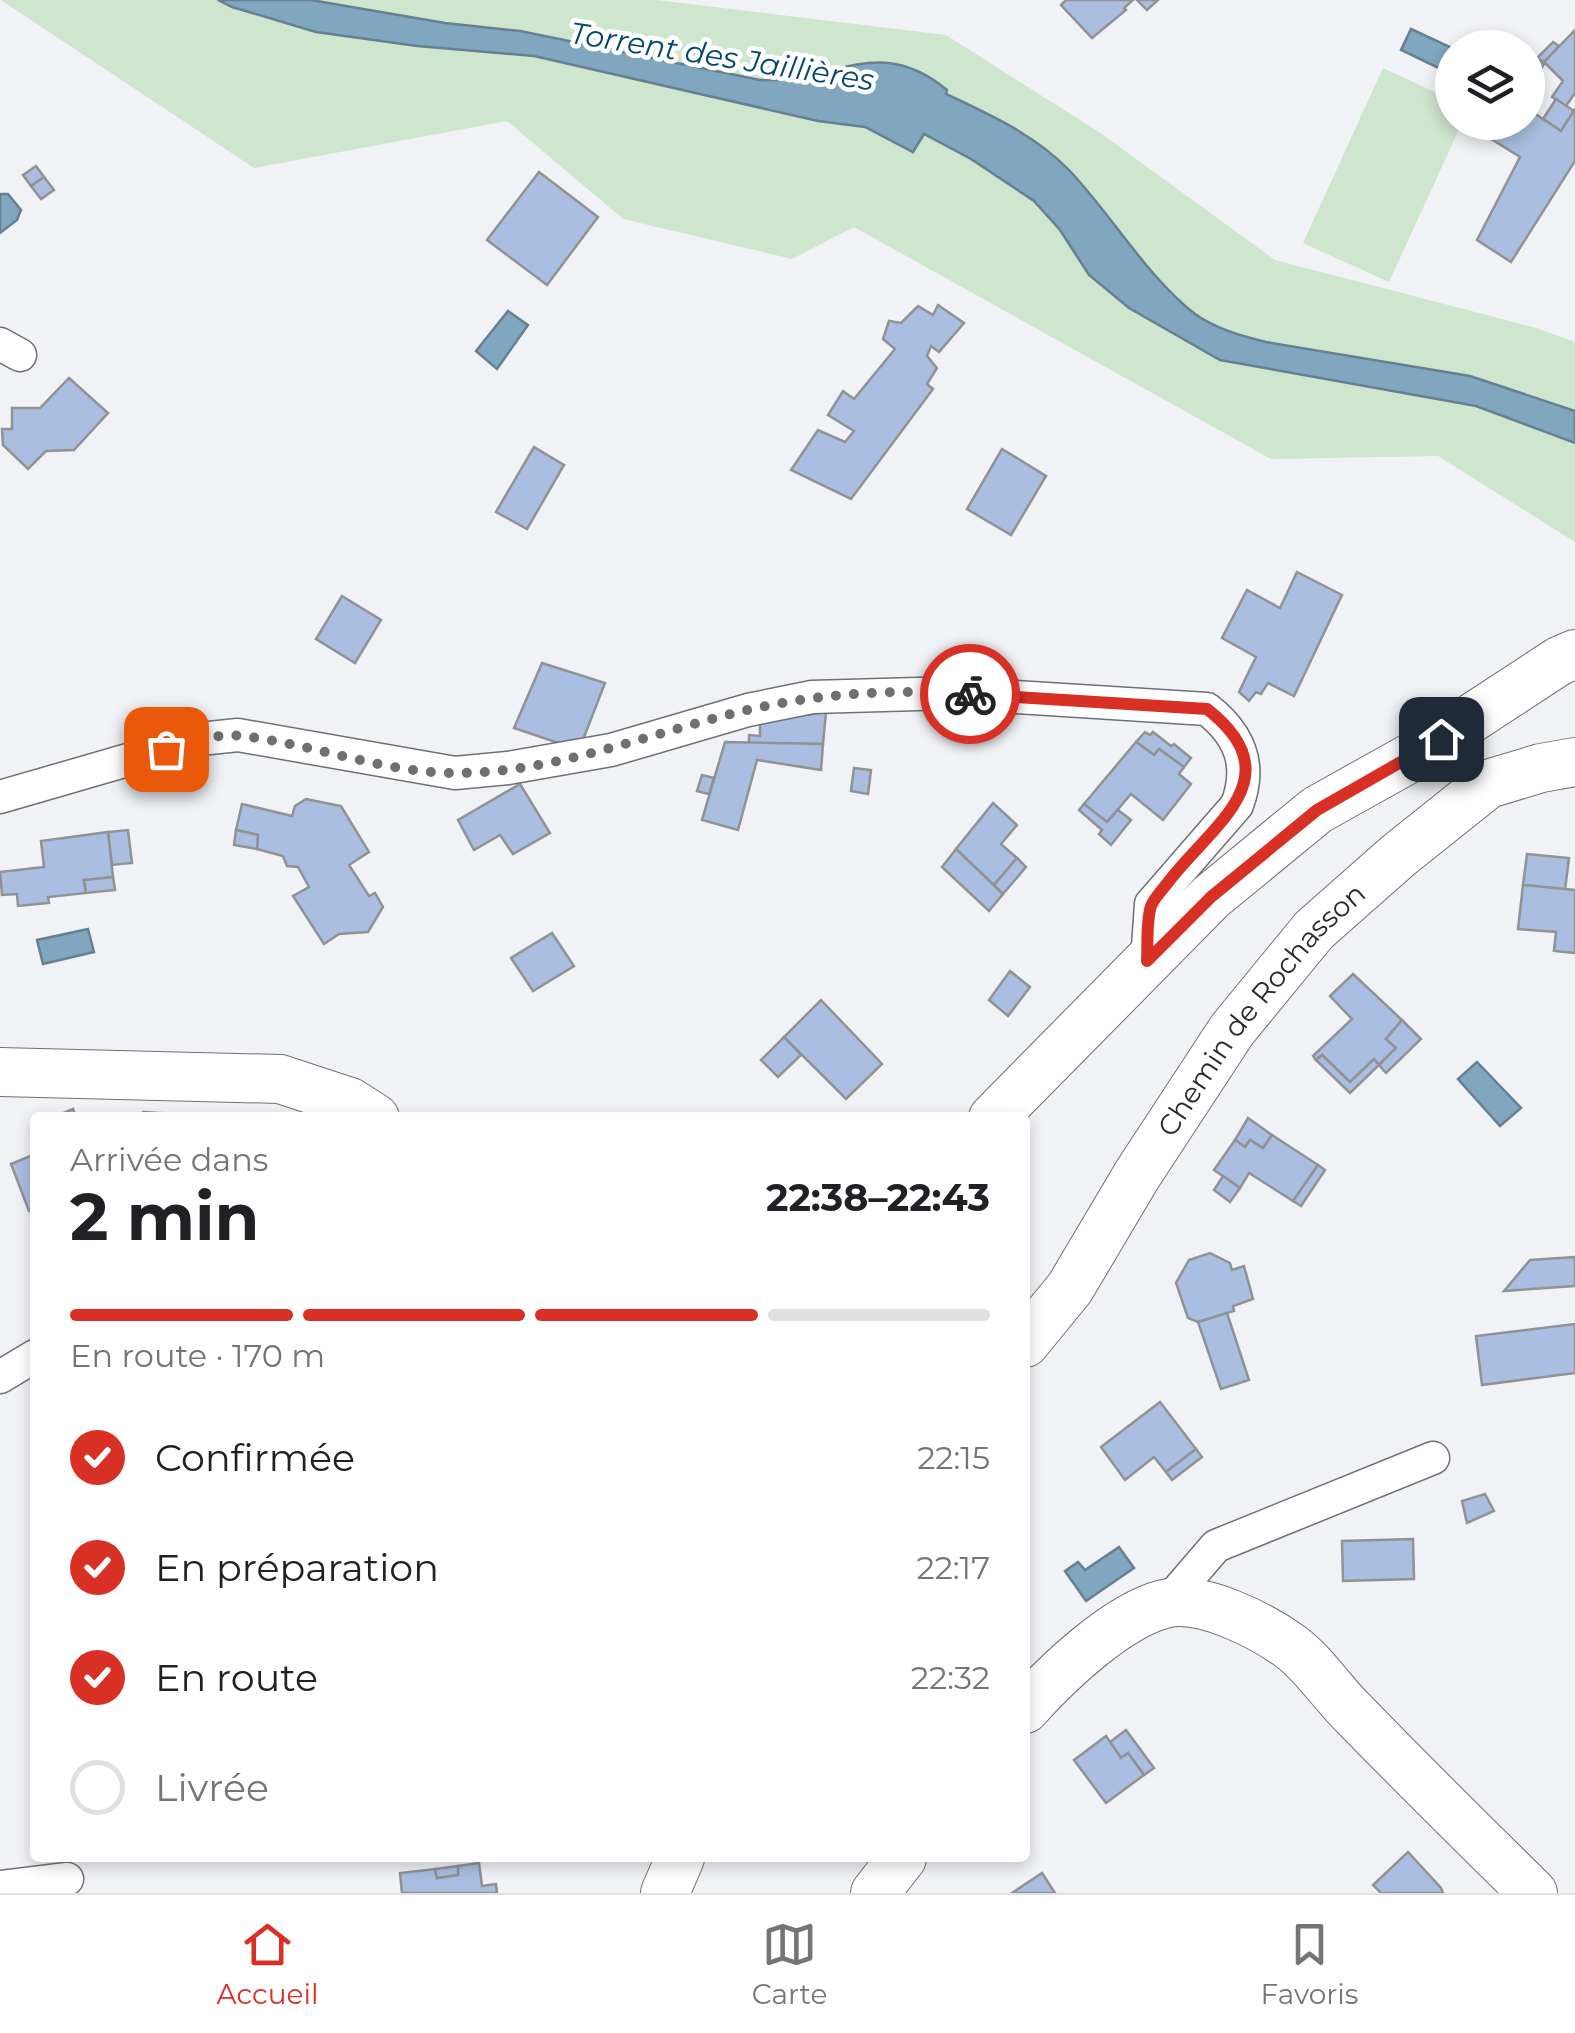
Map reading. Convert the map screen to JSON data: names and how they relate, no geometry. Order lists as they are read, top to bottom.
{
  "streets": {
    "street": ["Chemin de Rochasson"]
  },
  "water": ["Torrent des Jaillières"],
  "page": {
    "heading": ["2 min", "Arrivée dans", "22:38–22:43"],
    "bar": "En route · 170 m",
    "list": [
      ["Confirmée", "22:15"],
      ["En préparation", "22:17"],
      ["En route", "22:32"],
      "Livrée"
    ],
    "tabs": ["Accueil", "Carte", "Favoris"]
  }
}
